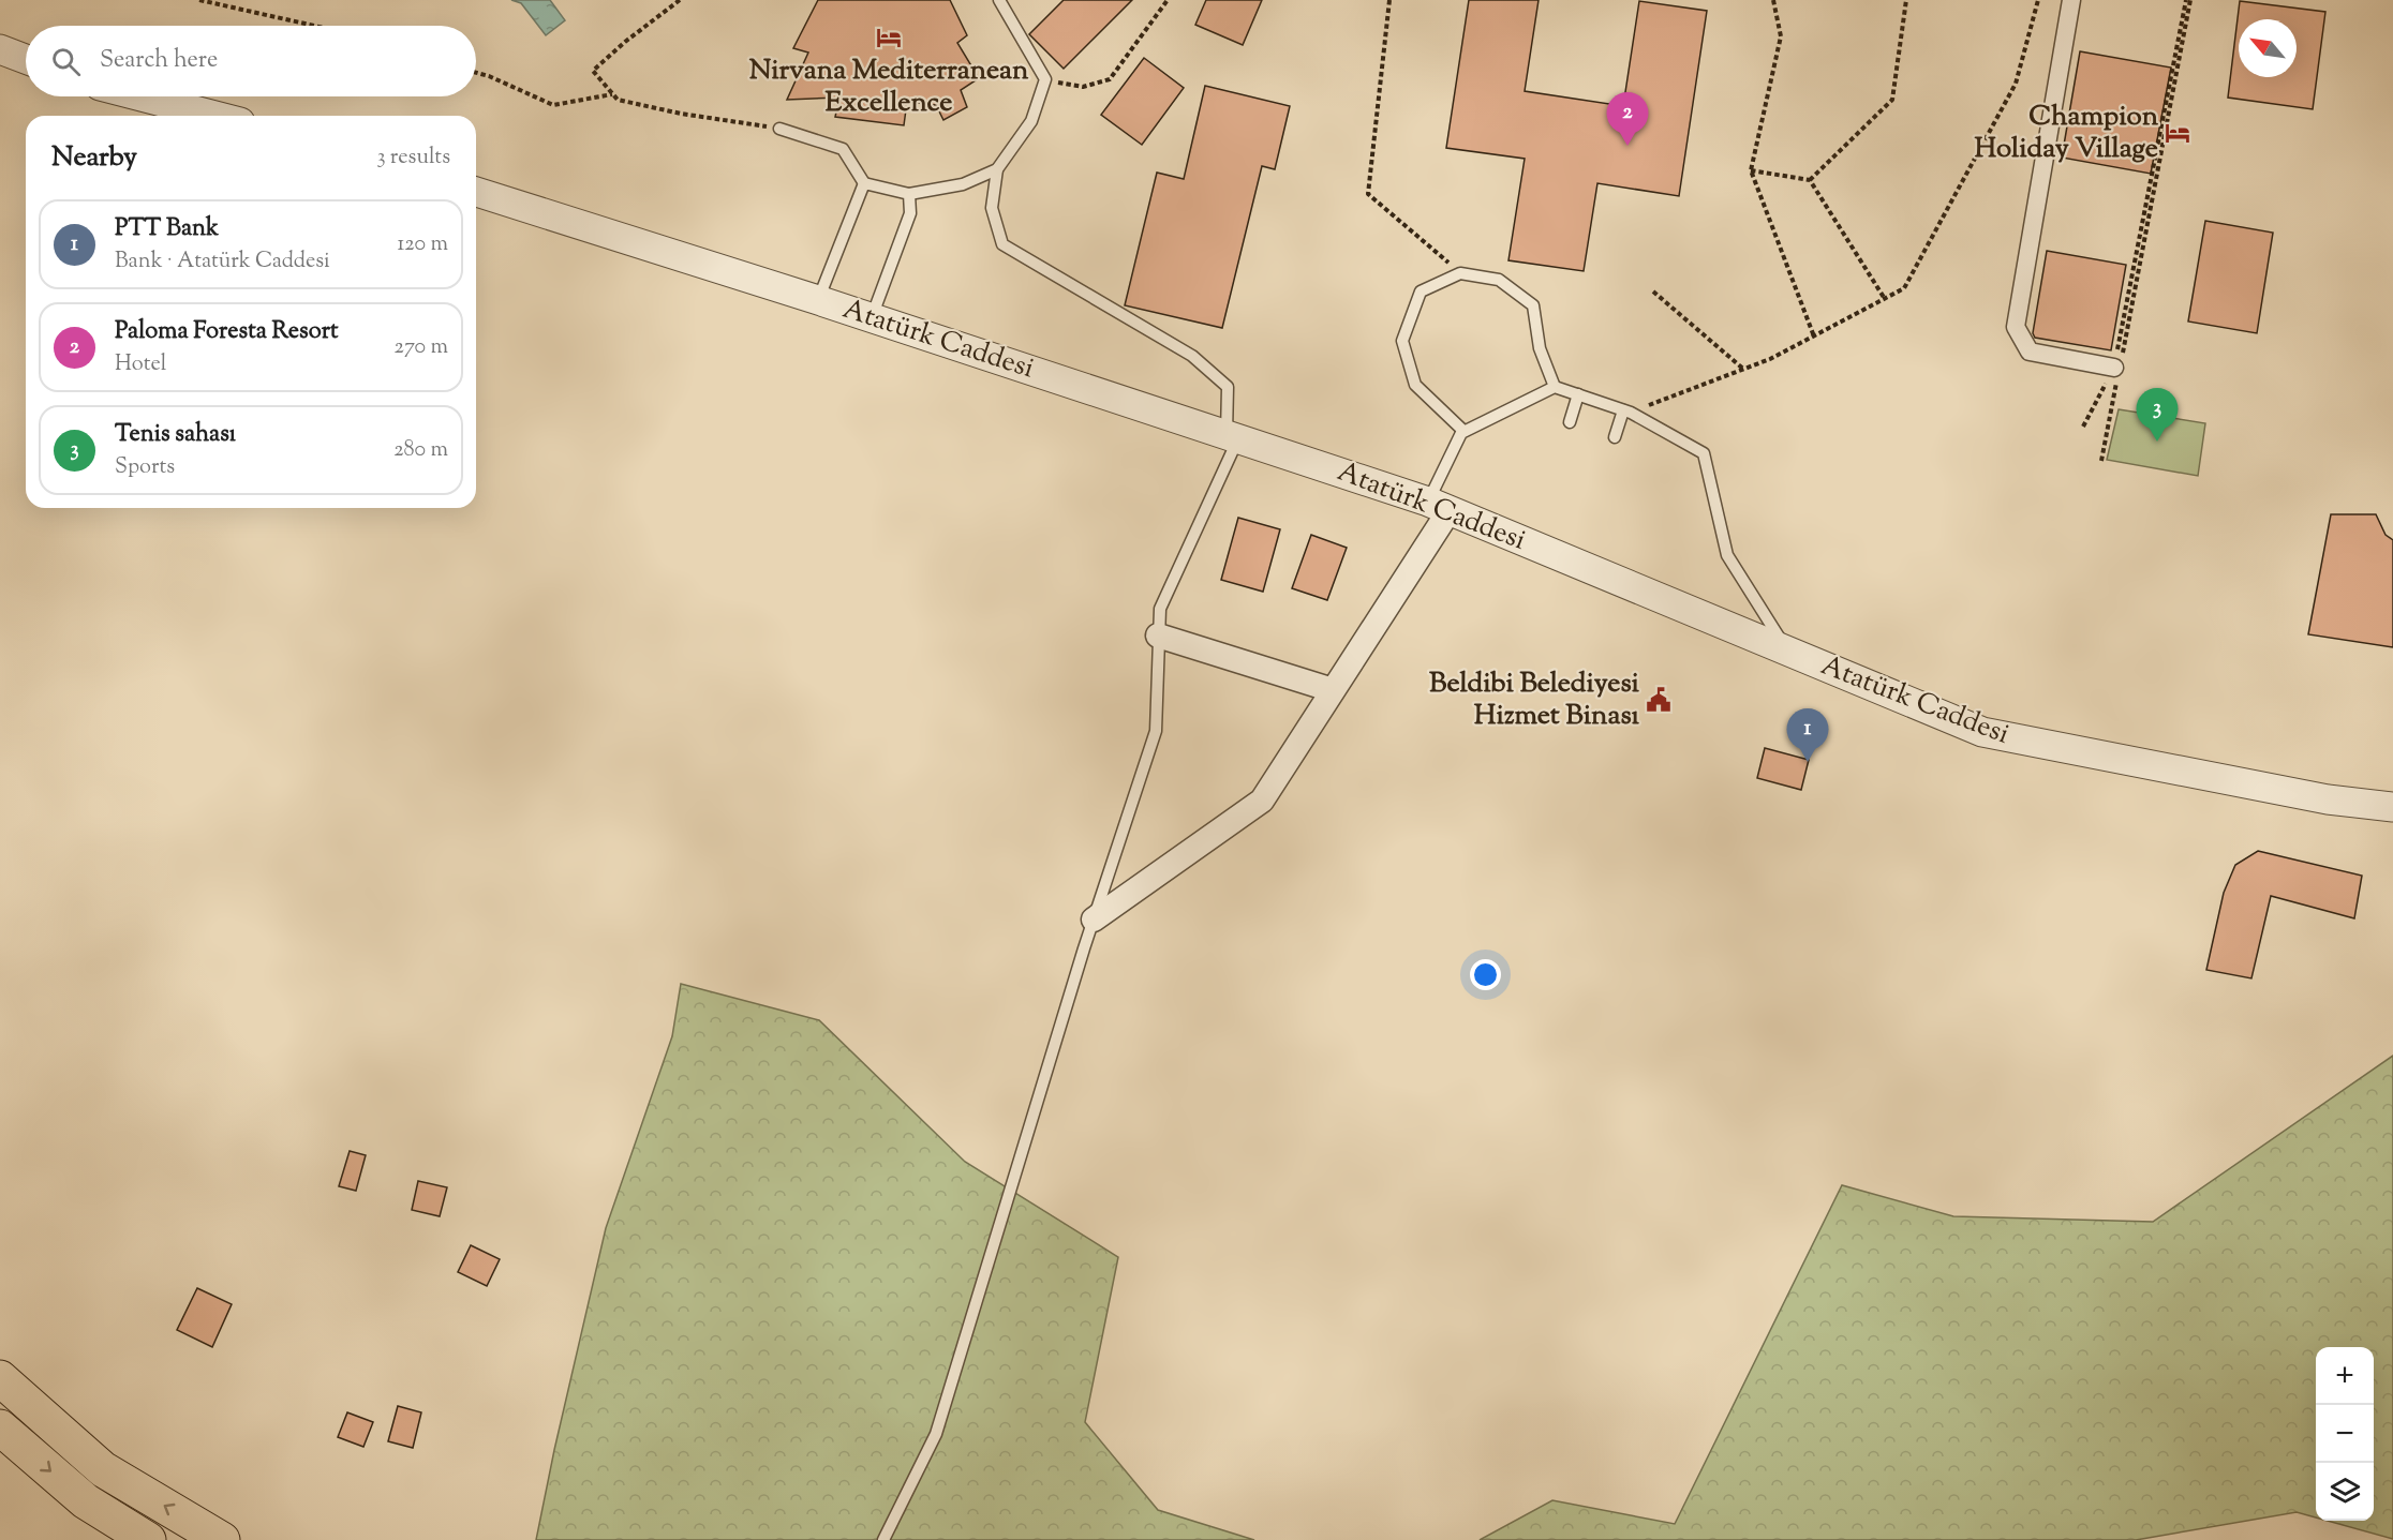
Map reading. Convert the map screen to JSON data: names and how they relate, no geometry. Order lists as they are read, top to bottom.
{
  "streets": {
    "street": ["Atatürk Caddesi"]
  },
  "places": {
    "hotel": ["Nirvana Mediterranean Excellence", "Champion Holiday Village"],
    "public building": ["Beldibi Belediyesi Hizmet Binası"]
  },
  "north": "top left",
  "page": {
    "search": "Search here",
    "pins": ["2", "3", "1"],
    "heading": ["Nearby", "3 results"],
    "list": [
      {
        "mark": "1",
        "name": "PTT Bank",
        "note": "Bank · Atatürk Caddesi",
        "value": "120 m"
      },
      {
        "mark": "2",
        "name": "Paloma Foresta Resort",
        "note": "Hotel",
        "value": "270 m"
      },
      {
        "mark": "3",
        "name": "Tenis sahası",
        "note": "Sports",
        "value": "280 m"
      }
    ],
    "map_buttons": ["+", "−"]
  }
}
